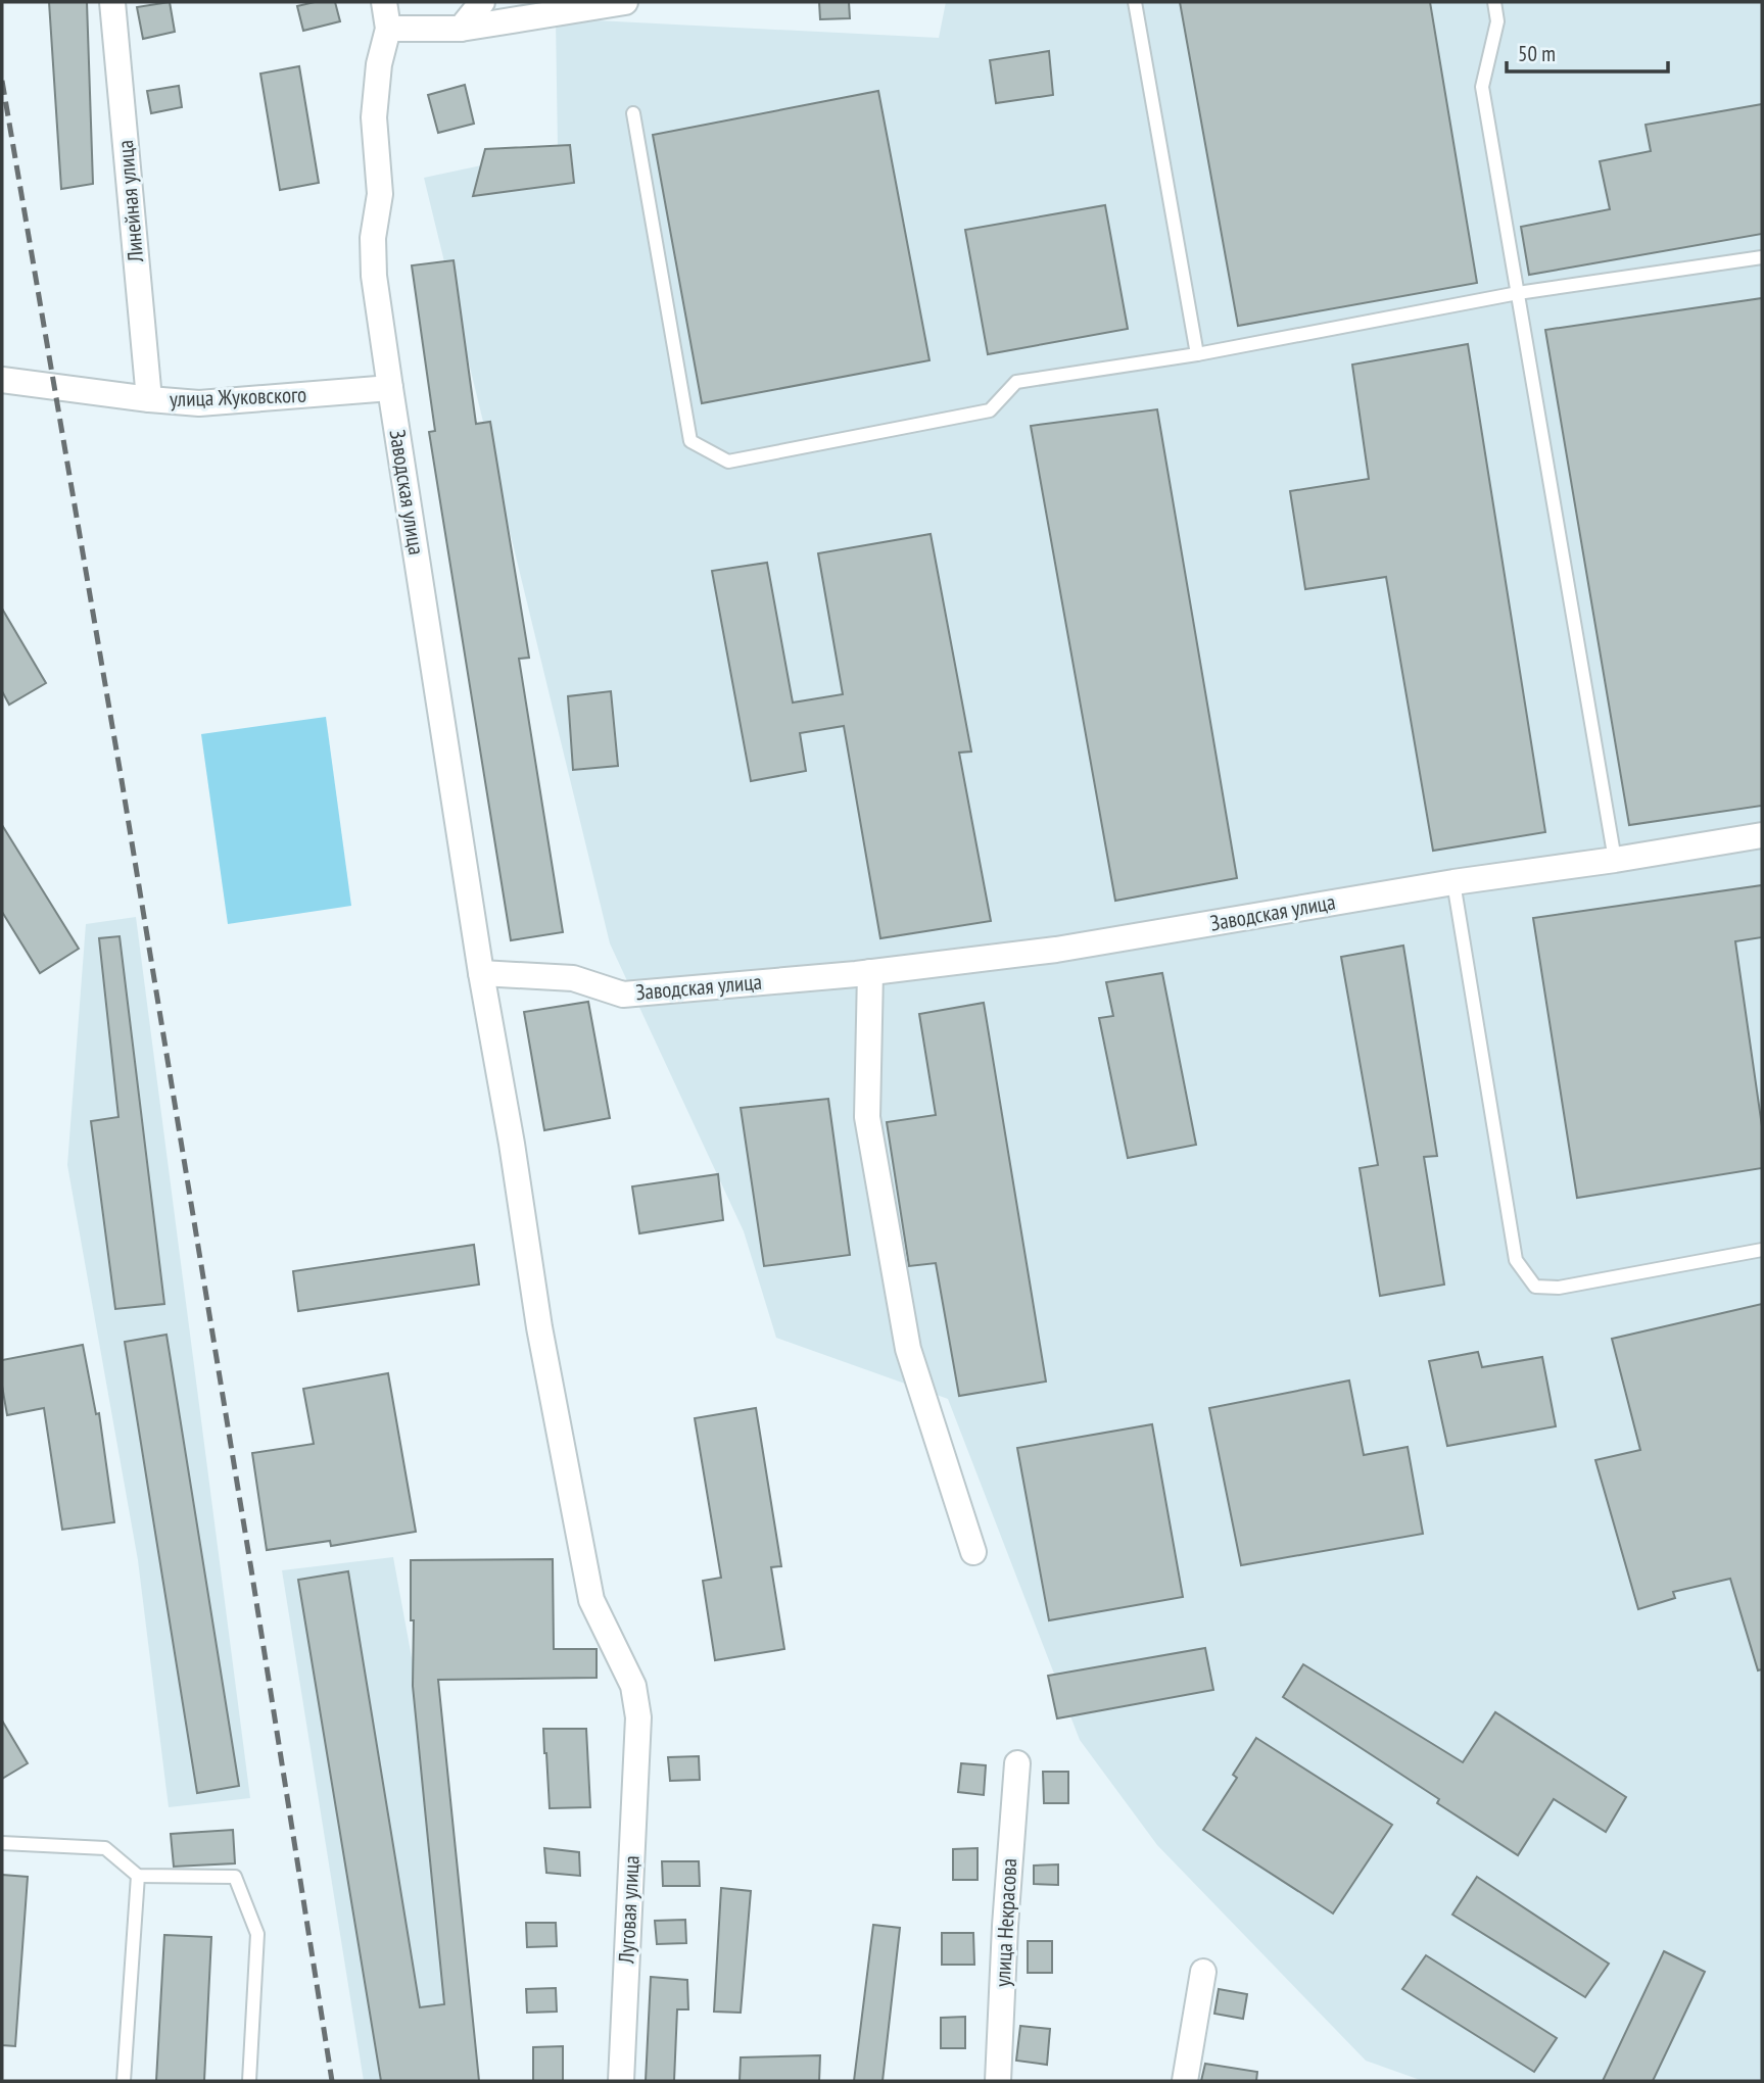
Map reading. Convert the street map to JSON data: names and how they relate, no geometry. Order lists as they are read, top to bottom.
{
  "streets": {
    "street": [
      "Линейная улица",
      "улица Жуковского",
      "Заводская улица",
      "Луговая улица",
      "улица Некрасова"
    ]
  },
  "crossings": [
    ["Линейная улица", "улица Жуковского"],
    ["улица Жуковского", "Заводская улица"],
    ["Заводская улица", "Луговая улица"]
  ],
  "scale_bar": "50 m"
}
